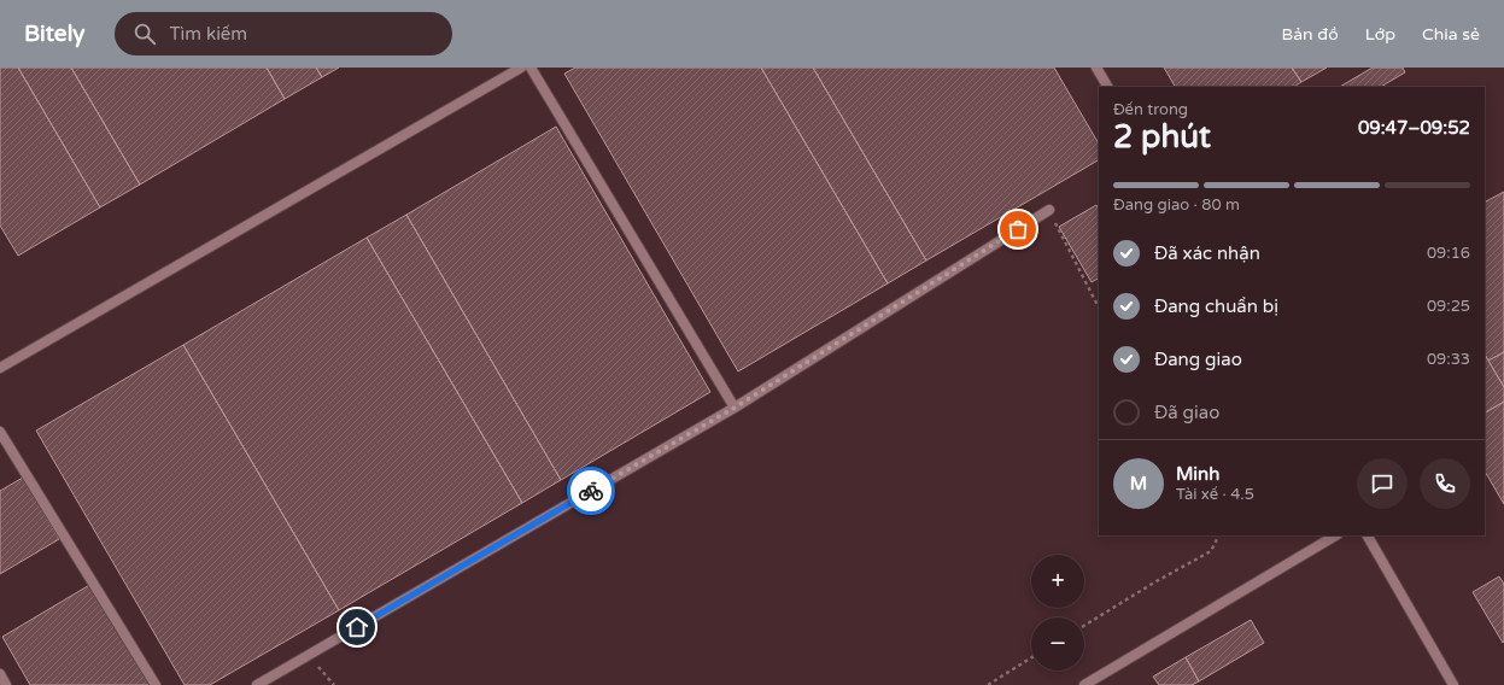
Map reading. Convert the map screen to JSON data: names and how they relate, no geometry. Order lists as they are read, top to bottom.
{
  "page": {
    "header": "Bitely",
    "search": "Tìm kiếm",
    "nav": ["Bản đồ", "Lớp", "Chia sẻ"],
    "heading": ["2 phút", "Đến trong", "09:47–09:52"],
    "panel": ["Minh", "Tài xế · 4.5"],
    "bar": "Đang giao · 80 m",
    "list": [
      ["Đã xác nhận", "09:16"],
      ["Đang chuẩn bị", "09:25"],
      ["Đang giao", "09:33"],
      "Đã giao"
    ],
    "round": "M",
    "map_buttons": ["+", "−"]
  }
}
